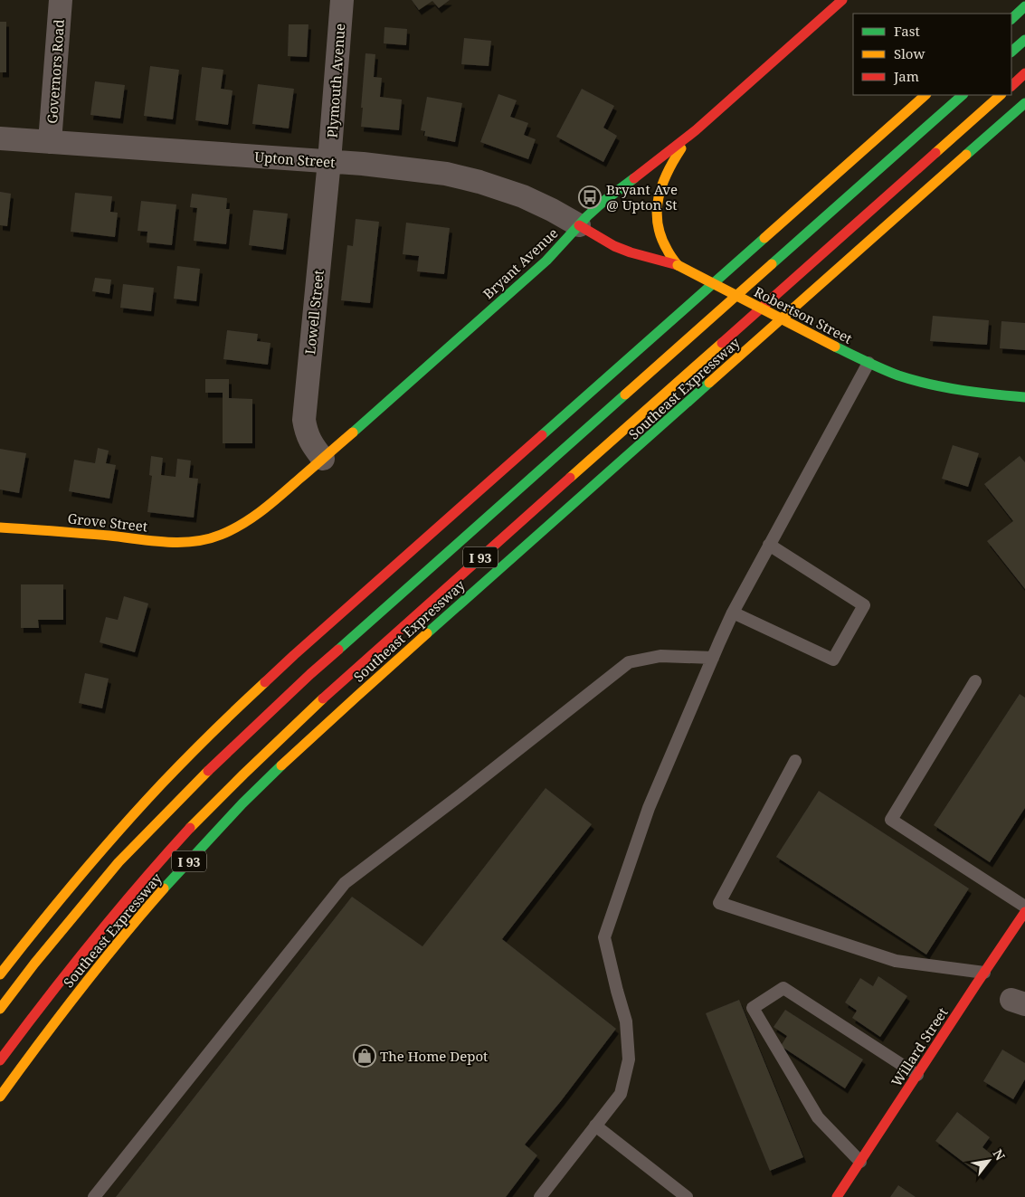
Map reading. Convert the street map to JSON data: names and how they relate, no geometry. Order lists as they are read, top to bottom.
{
  "streets": {
    "main road": [
      "Bryant Avenue",
      "Robertson Street",
      "Southeast Expressway",
      "Grove Street",
      "I 93",
      "Willard Street"
    ],
    "street": [
      "Governors Road",
      "Plymouth Avenue",
      "Upton Street",
      "Lowell Street"
    ]
  },
  "crossings": [
    ["Governors Road", "Upton Street"],
    ["Plymouth Avenue", "Upton Street"],
    ["Plymouth Avenue", "Lowell Street"],
    ["Upton Street", "Bryant Avenue"],
    ["Upton Street", "Lowell Street"],
    ["Upton Street", "Robertson Street"],
    ["Bryant Avenue", "Lowell Street"],
    ["Bryant Avenue", "Robertson Street"],
    ["Bryant Avenue", "Grove Street"]
  ],
  "places": {
    "bus stop": ["Bryant Ave @ Upton St"],
    "shop": ["The Home Depot"]
  },
  "legend": ["Fast", "Slow", "Jam"],
  "north": "top right"
}
